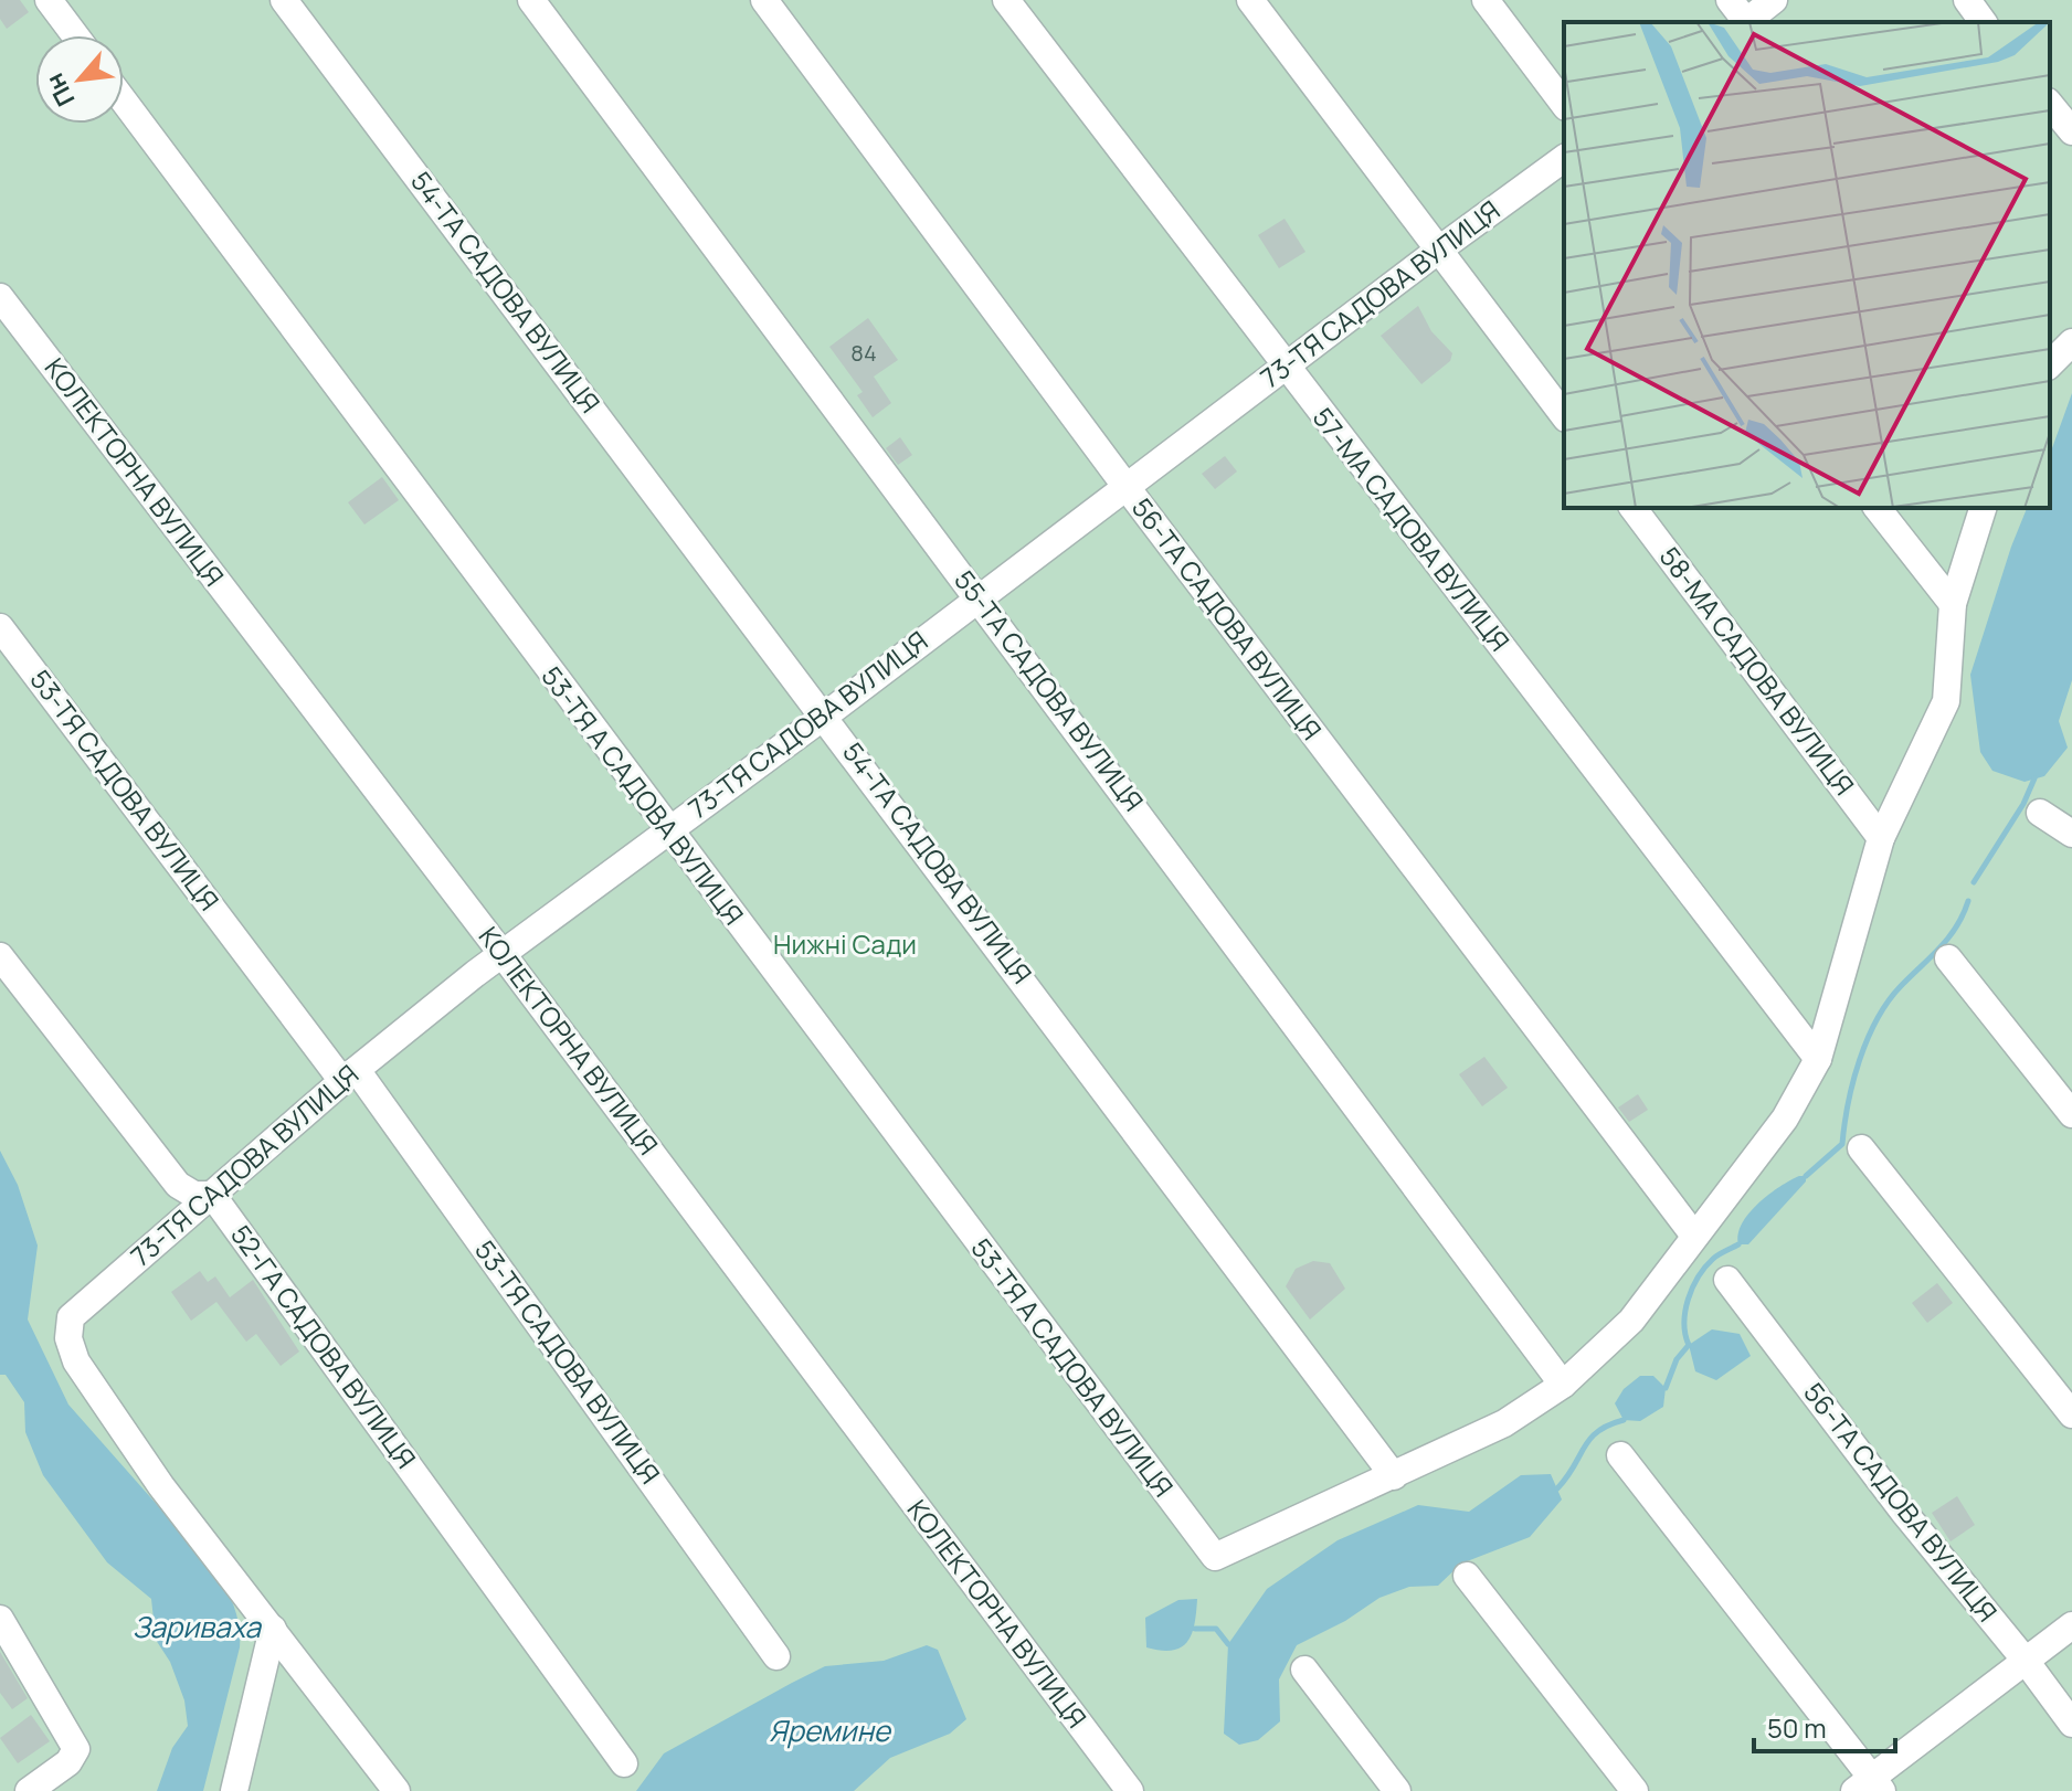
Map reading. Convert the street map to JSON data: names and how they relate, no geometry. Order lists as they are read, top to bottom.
{
  "streets": {
    "street": [
      "54-ТА САДОВА ВУЛИЦЯ",
      "73-ТЯ САДОВА ВУЛИЦЯ",
      "КОЛЕКТОРНА ВУЛИЦЯ",
      "57-МА САДОВА ВУЛИЦЯ",
      "56-ТА САДОВА ВУЛИЦЯ",
      "58-МА САДОВА ВУЛИЦЯ",
      "55-ТА САДОВА ВУЛИЦЯ",
      "53-ТЯ САДОВА ВУЛИЦЯ",
      "53-ТЯ А САДОВА ВУЛИЦЯ",
      "52-ГА САДОВА ВУЛИЦЯ"
    ]
  },
  "crossings": [
    ["54-ТА САДОВА ВУЛИЦЯ", "73-ТЯ САДОВА ВУЛИЦЯ"],
    ["54-ТА САДОВА ВУЛИЦЯ", "53-ТЯ А САДОВА ВУЛИЦЯ"],
    ["73-ТЯ САДОВА ВУЛИЦЯ", "КОЛЕКТОРНА ВУЛИЦЯ"],
    ["73-ТЯ САДОВА ВУЛИЦЯ", "57-МА САДОВА ВУЛИЦЯ"],
    ["73-ТЯ САДОВА ВУЛИЦЯ", "56-ТА САДОВА ВУЛИЦЯ"],
    ["73-ТЯ САДОВА ВУЛИЦЯ", "55-ТА САДОВА ВУЛИЦЯ"],
    ["73-ТЯ САДОВА ВУЛИЦЯ", "53-ТЯ САДОВА ВУЛИЦЯ"],
    ["73-ТЯ САДОВА ВУЛИЦЯ", "53-ТЯ А САДОВА ВУЛИЦЯ"],
    ["73-ТЯ САДОВА ВУЛИЦЯ", "52-ГА САДОВА ВУЛИЦЯ"]
  ],
  "water": ["Зариваха", "Яремине"],
  "parks": ["Нижні Сади"],
  "house_numbers": ["84"],
  "scale_bar": "50 m",
  "north": "bottom left"
}
